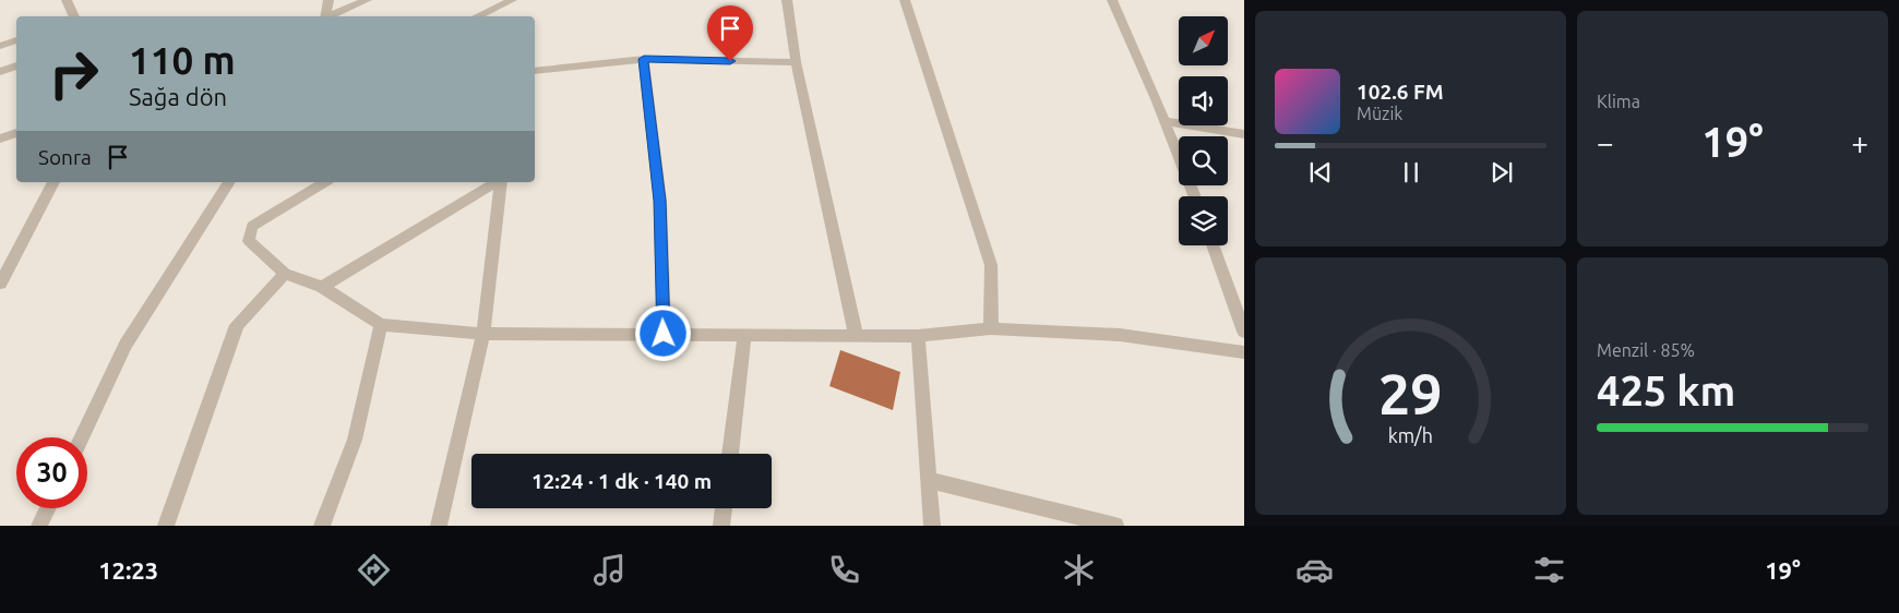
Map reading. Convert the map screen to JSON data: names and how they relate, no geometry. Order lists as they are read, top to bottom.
{
  "north": "top right",
  "page": {
    "tile": [
      "Klima",
      ["Menzil · 85%", "425 km"]
    ],
    "turn": ["110 m", "Sağa dön"],
    "song": ["102.6 FM", "Müzik"],
    "heat": ["−", "19°", "+"],
    "then": "Sonra",
    "limit": "30",
    "trip": "12:24 · 1 dk · 140 m",
    "tabs": ["12:23", "19°"],
    "gauge": ["29", "km/h"]
  }
}
